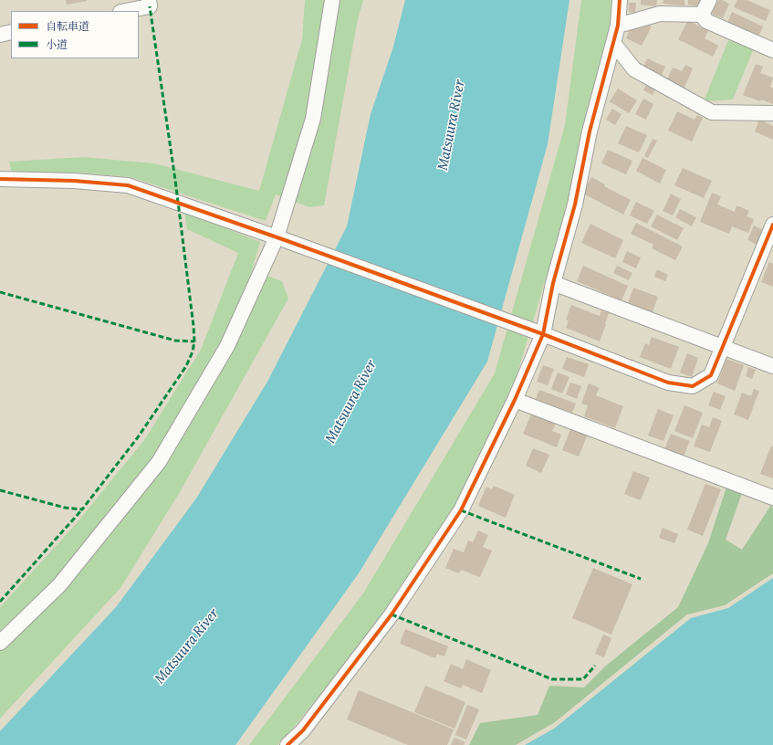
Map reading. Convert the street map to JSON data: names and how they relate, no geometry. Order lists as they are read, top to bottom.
{
  "water": ["Matsuura River"],
  "legend": ["自転車道", "小道"]
}
